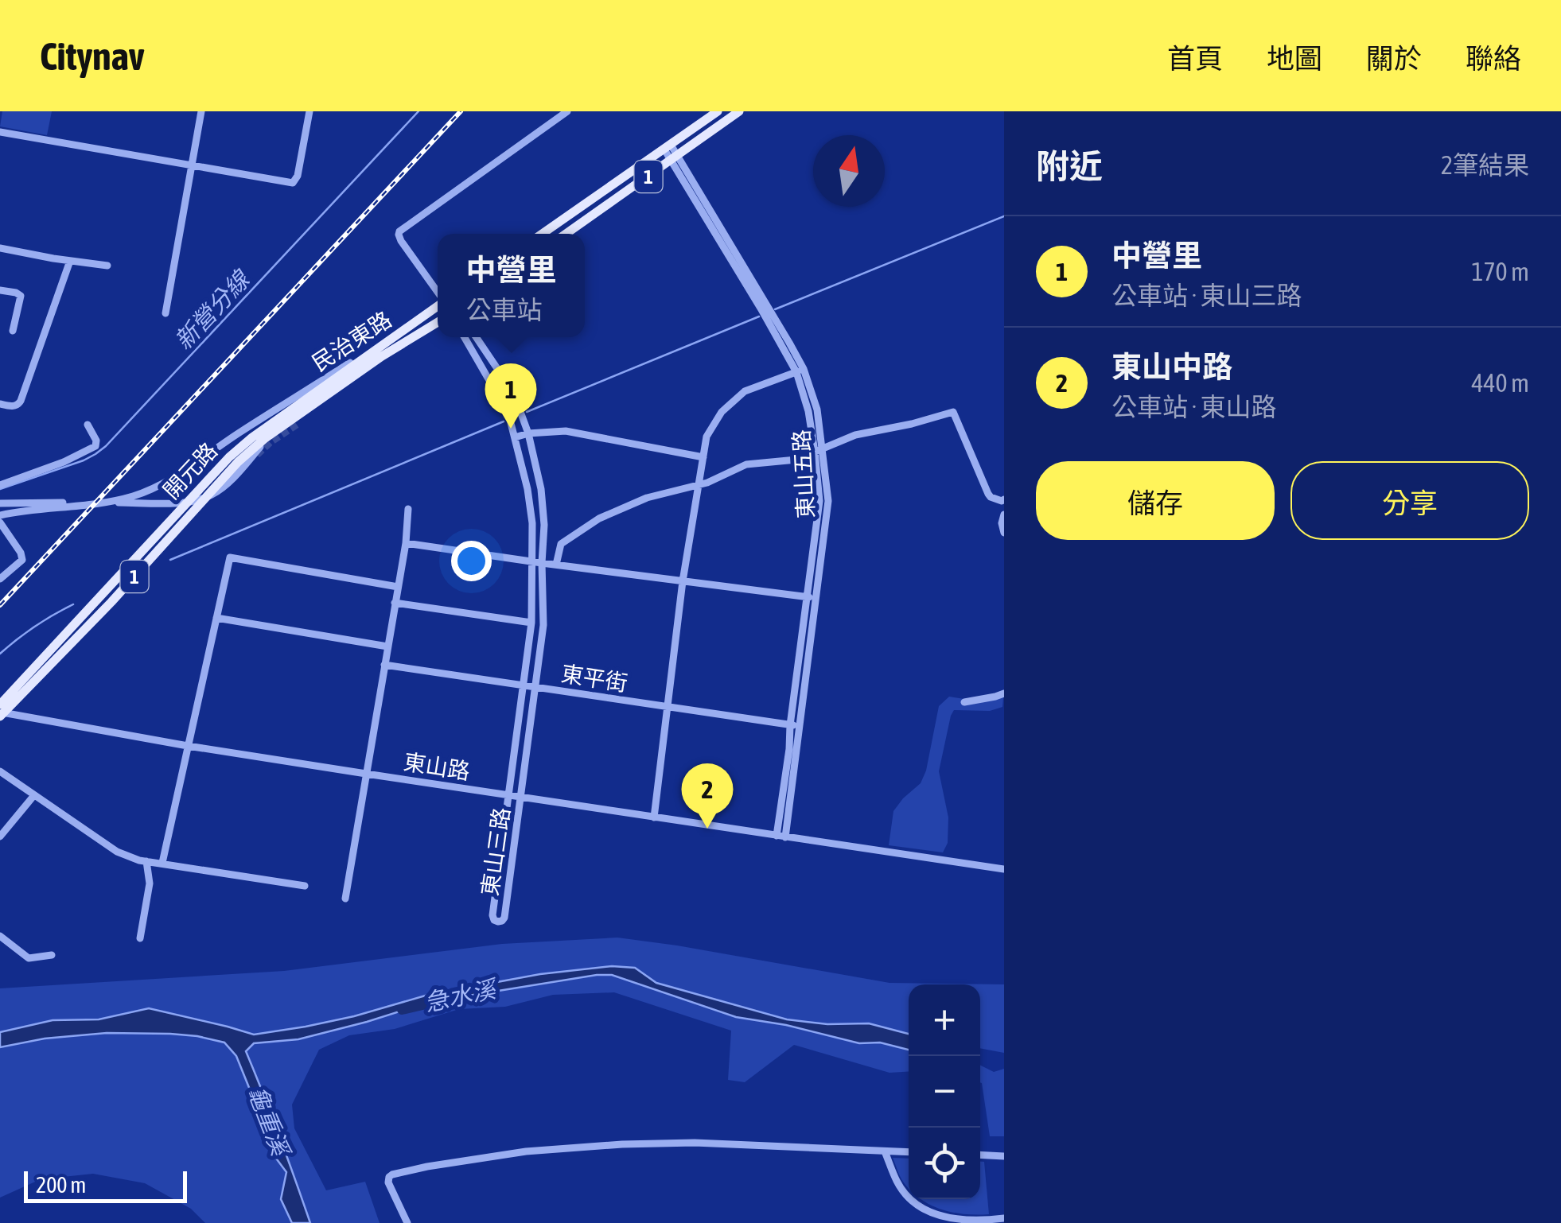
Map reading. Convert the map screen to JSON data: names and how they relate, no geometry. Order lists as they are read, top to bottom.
{
  "streets": {
    "main road": ["1", "開元路"],
    "street": [
      "民治東路",
      "東山五路",
      "東平街",
      "東山路",
      "東山三路"
    ]
  },
  "crossings": [
    ["1", "東山五路"],
    ["民治東路", "開元路"],
    ["開元路", "東山路"],
    ["東山五路", "東平街"],
    ["東山五路", "東山路"],
    ["東平街", "東山三路"],
    ["東山路", "東山三路"]
  ],
  "water": ["新營分線", "急水溪", "龜重溪"],
  "scale_bar": "200 m",
  "north": "top",
  "page": {
    "header": "Citynav",
    "nav": [
      "首頁",
      "地圖",
      "關於",
      "聯絡"
    ],
    "heading": ["附近", "2筆結果"],
    "list": [
      {
        "mark": "1",
        "name": "中營里",
        "note": "公車站 · 東山三路",
        "value": "170 m"
      },
      {
        "mark": "2",
        "name": "東山中路",
        "note": "公車站 · 東山路",
        "value": "440 m"
      }
    ],
    "popup": ["中營里", "公車站"],
    "pins": ["1", "2"],
    "buttons": ["儲存", "分享"],
    "map_buttons": ["+", "−"],
    "scale": "200 m"
  }
}
